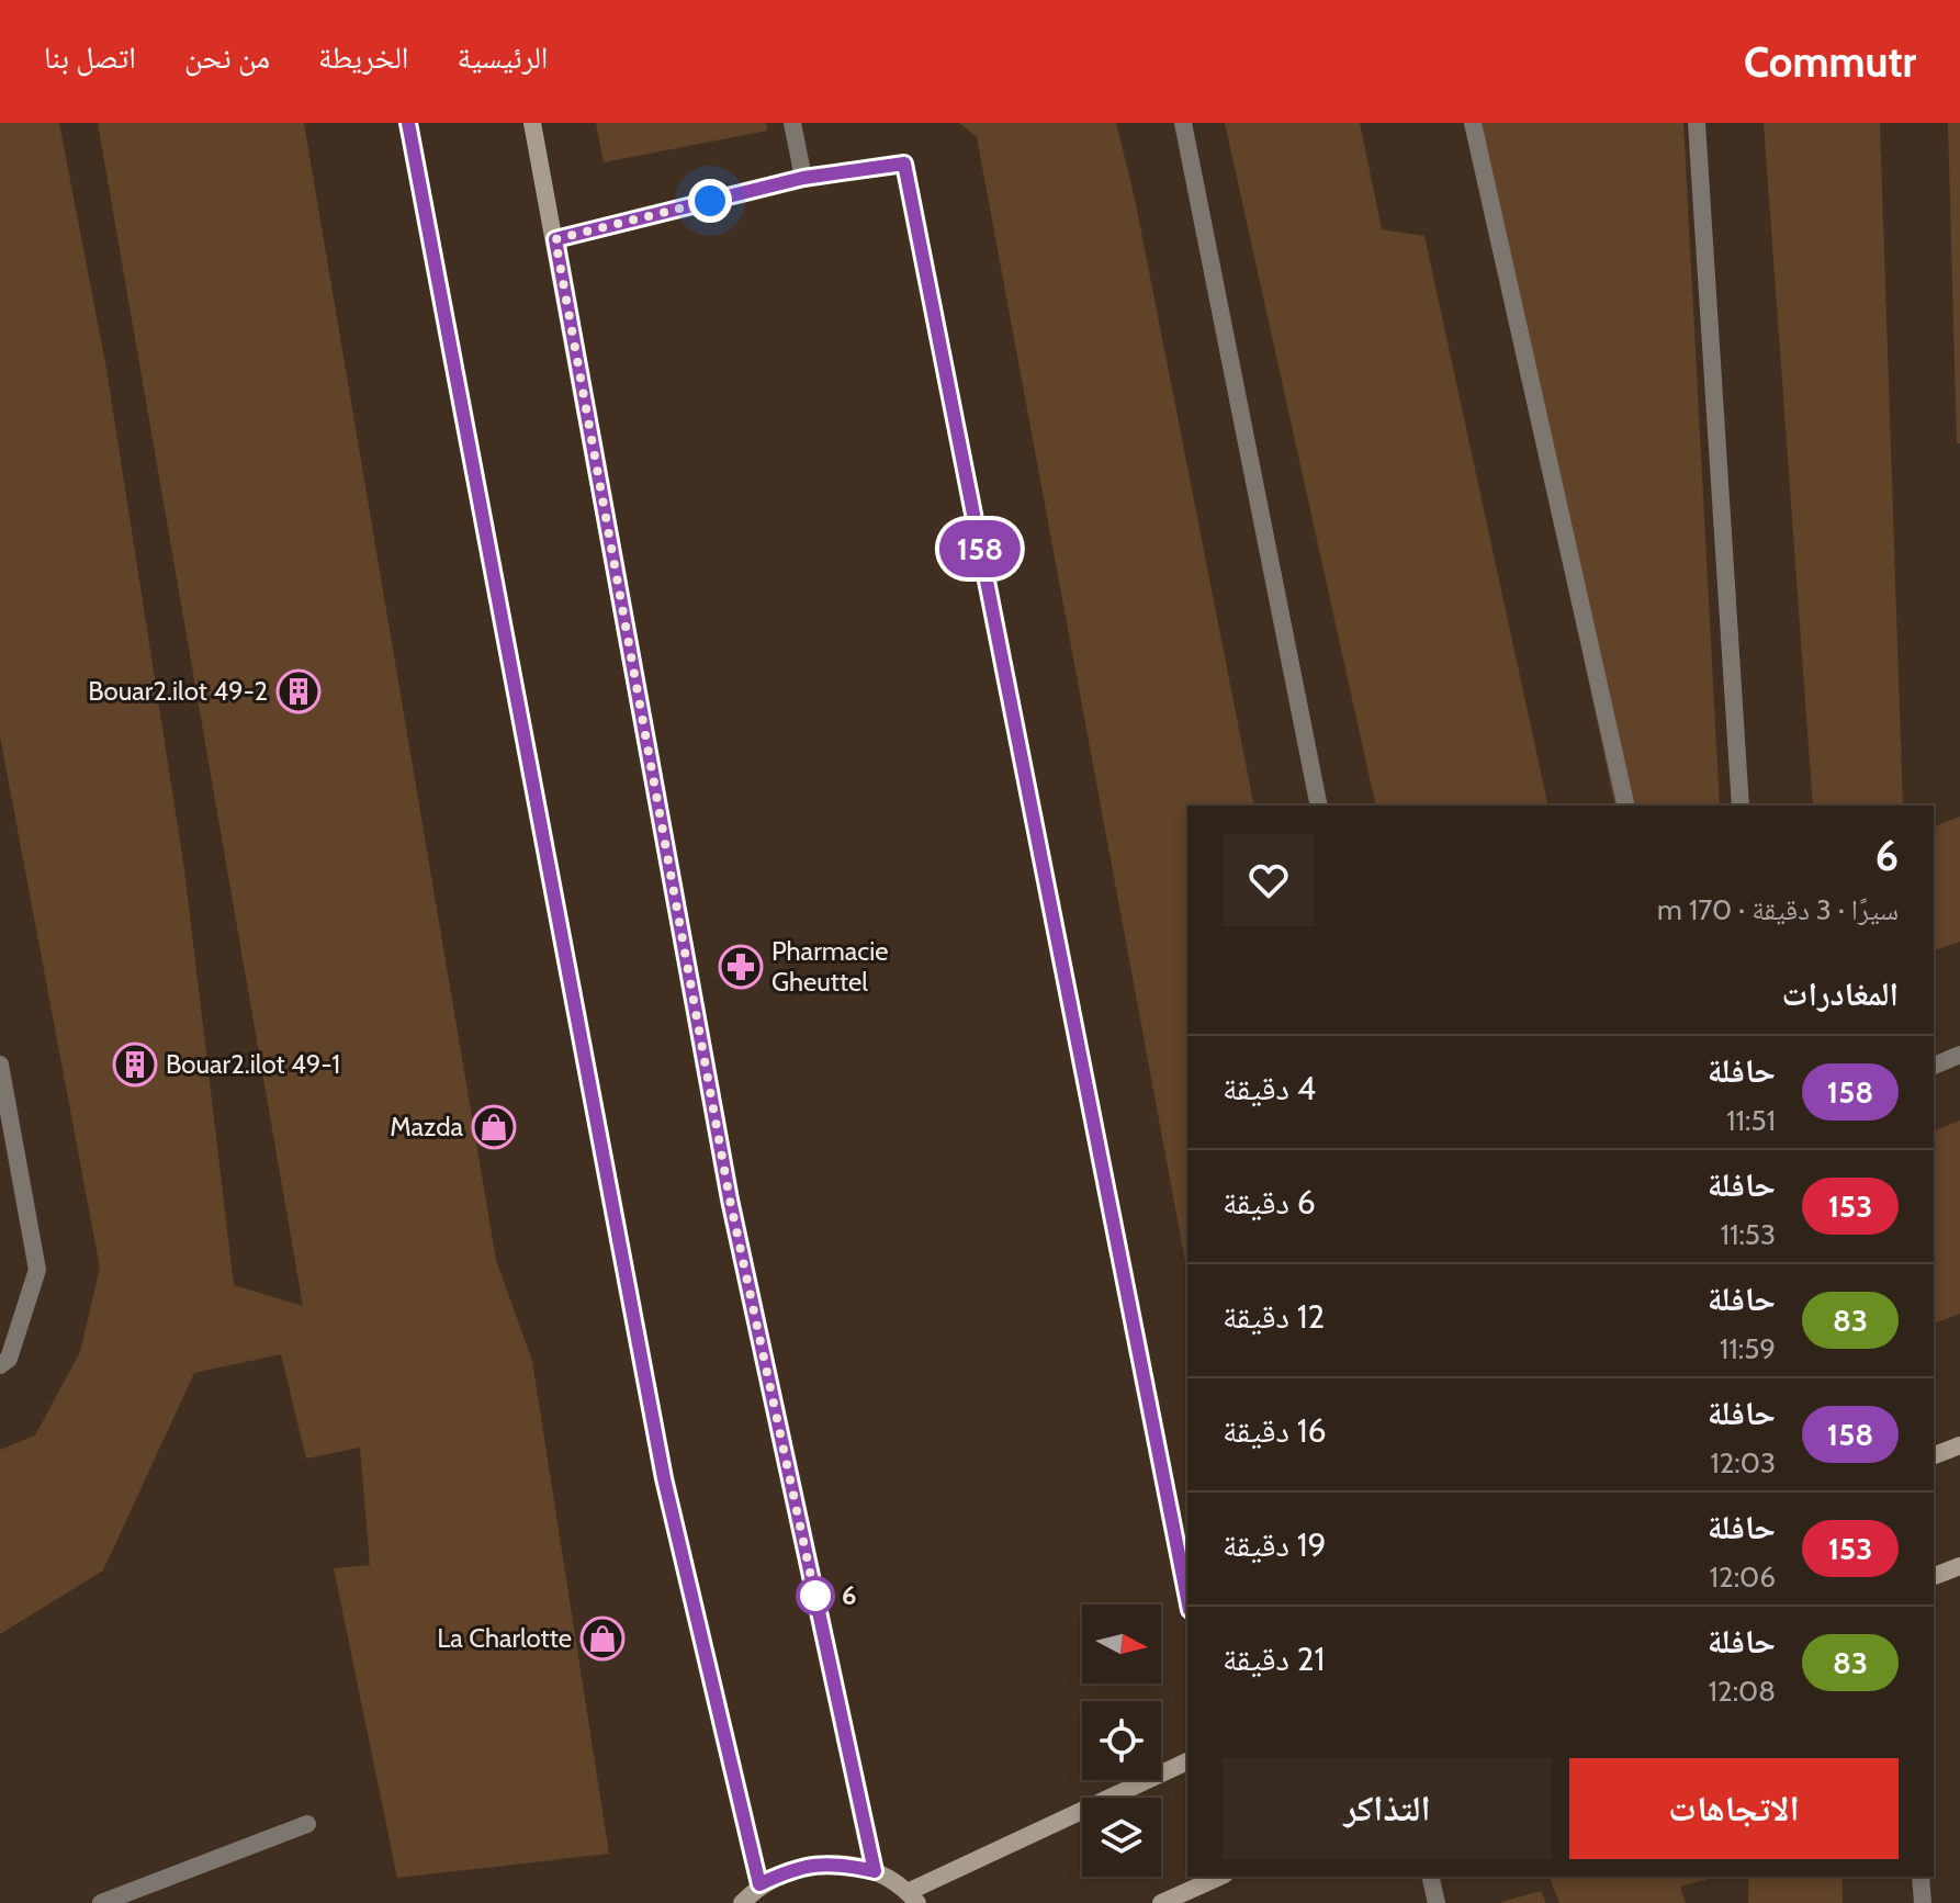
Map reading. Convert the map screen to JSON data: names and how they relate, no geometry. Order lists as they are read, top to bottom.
{
  "places": {
    "building": ["Bouar2.ilot 49-2", "Bouar2.ilot 49-1"],
    "pharmacy": ["Pharmacie Gheuttel"],
    "shop": ["Mazda", "La Charlotte"],
    "other": ["6"]
  },
  "lines": ["bus line 158"],
  "north": "right",
  "page": {
    "header": "Commutr",
    "nav": [
      "الرئيسية",
      "الخريطة",
      "من نحن",
      "اتصل بنا"
    ],
    "on_map": "158",
    "heading": [
      ["6", "سيرًا · 3 دقيقة · 170 m"],
      "المغادرات"
    ],
    "list": [
      {
        "mark": "158",
        "name": "حافلة",
        "note": "11:51",
        "value": "4 دقيقة"
      },
      {
        "mark": "153",
        "name": "حافلة",
        "note": "11:53",
        "value": "6 دقيقة"
      },
      {
        "mark": "83",
        "name": "حافلة",
        "note": "11:59",
        "value": "12 دقيقة"
      },
      {
        "mark": "158",
        "name": "حافلة",
        "note": "12:03",
        "value": "16 دقيقة"
      },
      {
        "mark": "153",
        "name": "حافلة",
        "note": "12:06",
        "value": "19 دقيقة"
      },
      {
        "mark": "83",
        "name": "حافلة",
        "note": "12:08",
        "value": "21 دقيقة"
      }
    ],
    "buttons": ["الاتجاهات", "التذاكر"]
  }
}
